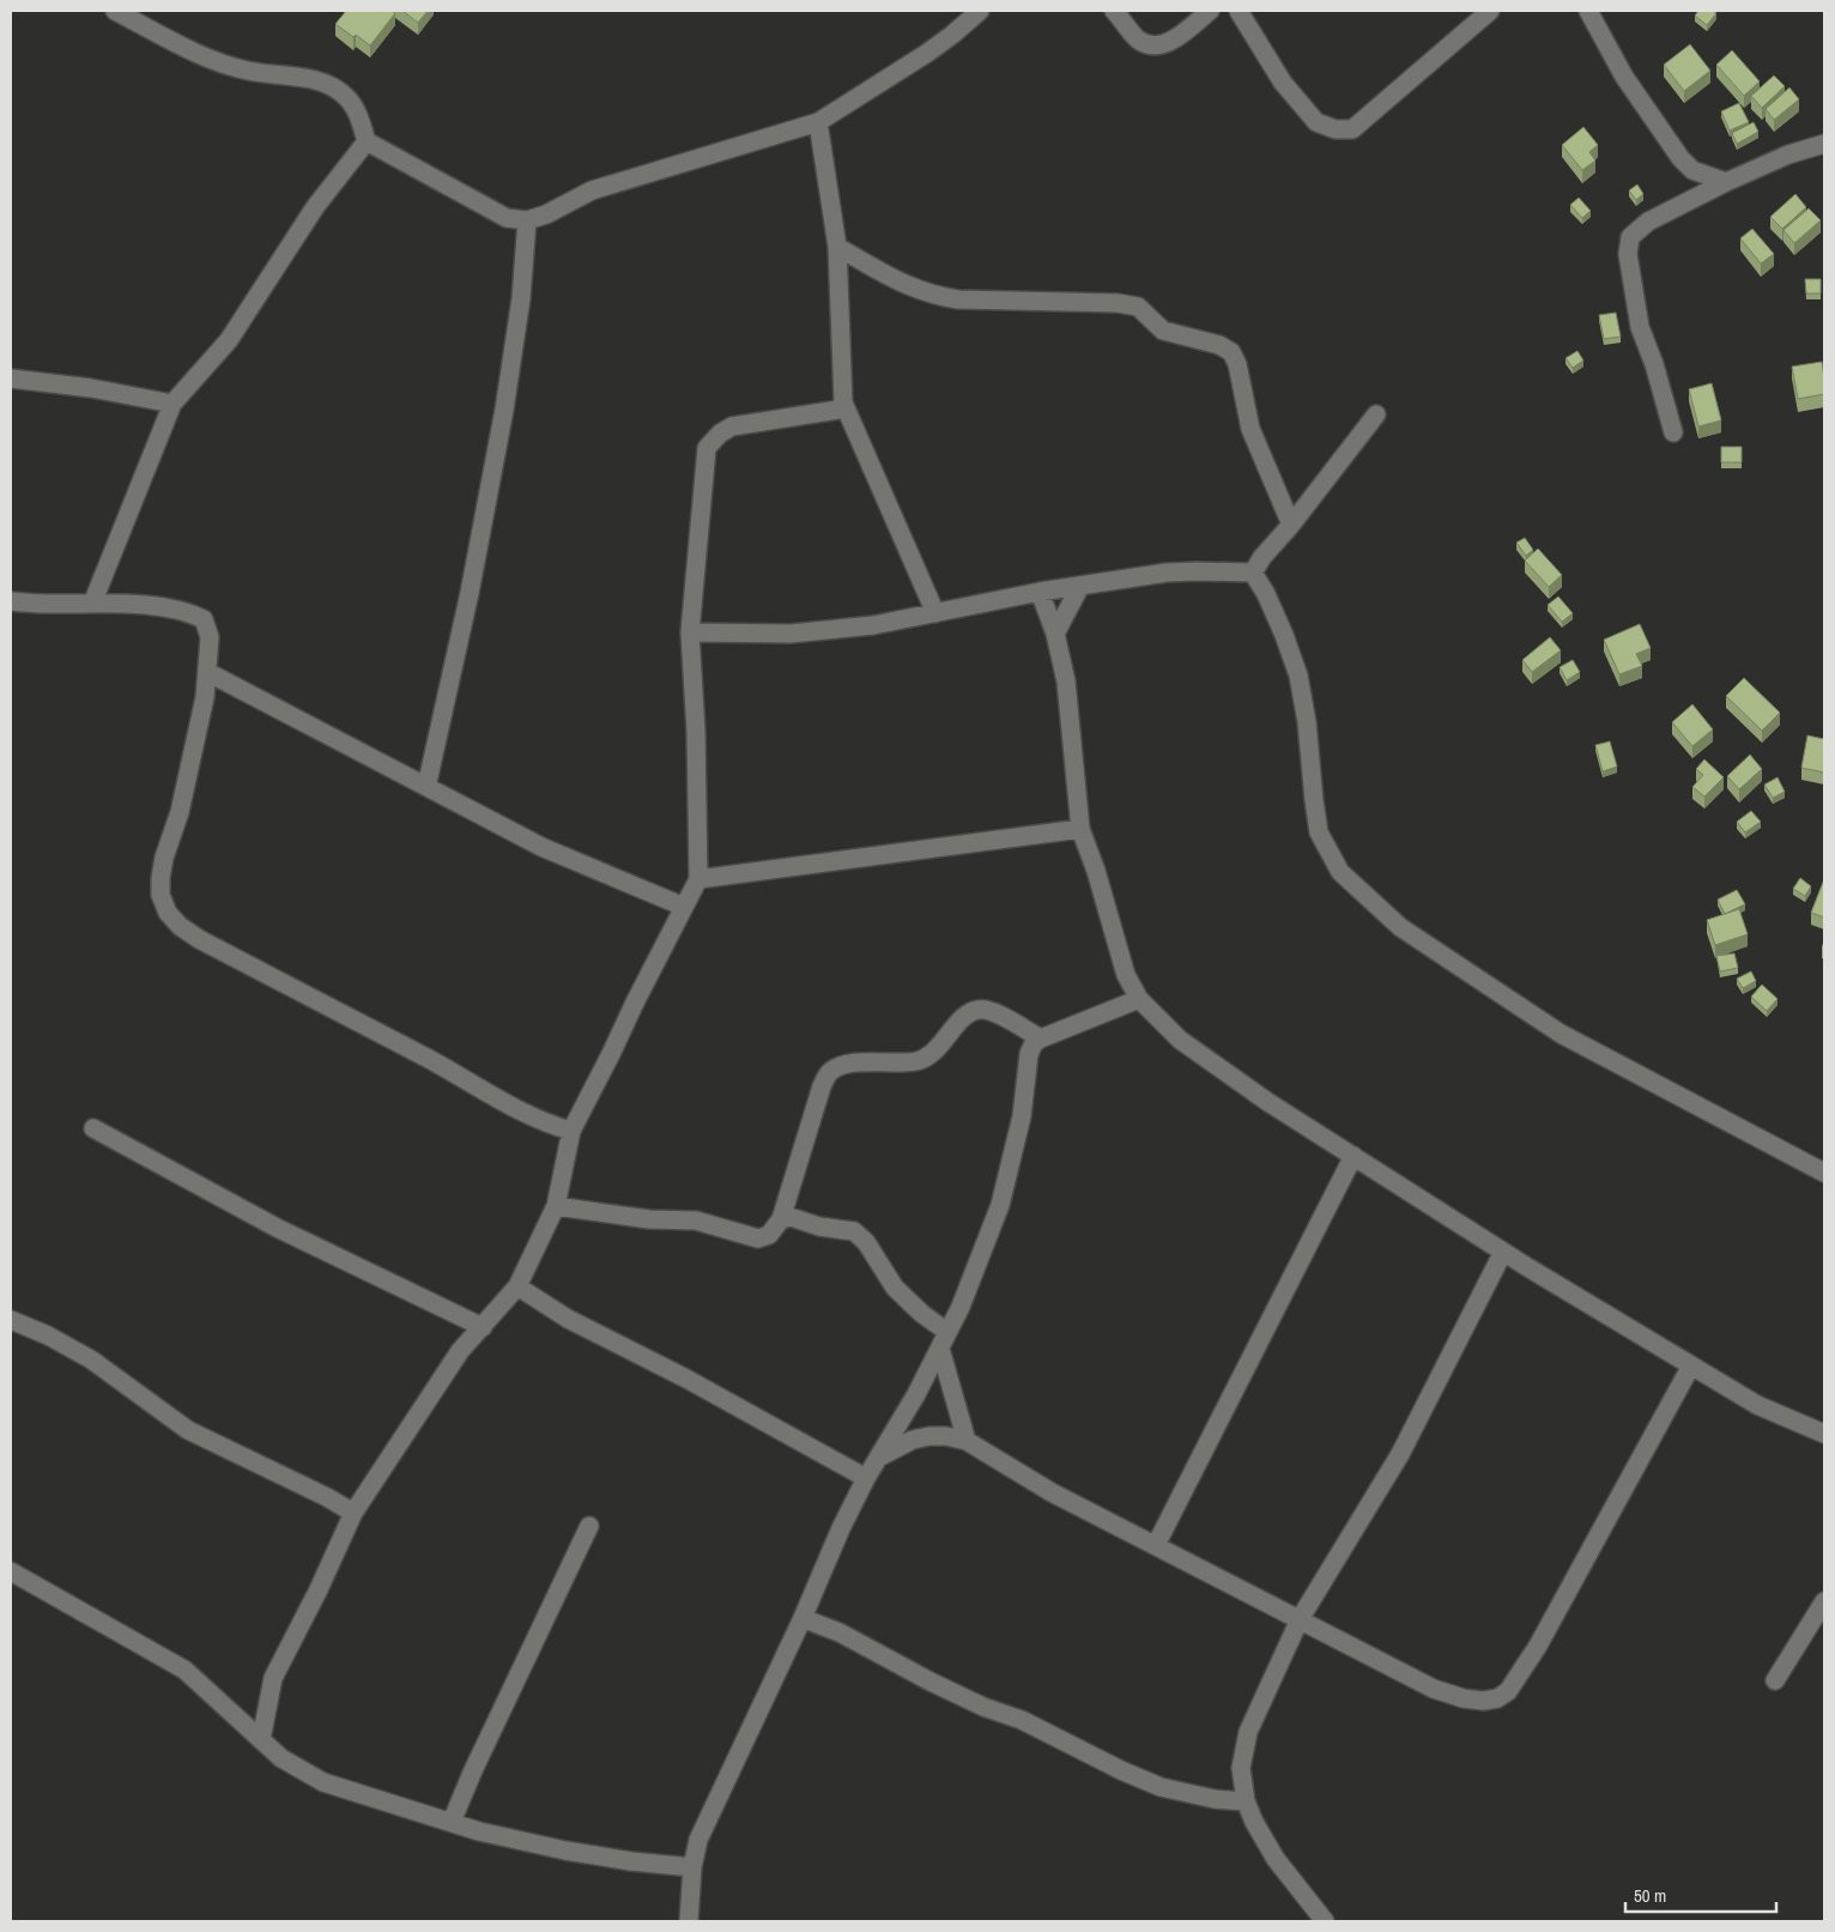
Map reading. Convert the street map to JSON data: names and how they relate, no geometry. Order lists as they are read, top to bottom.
{
  "scale_bar": "50 m"
}
